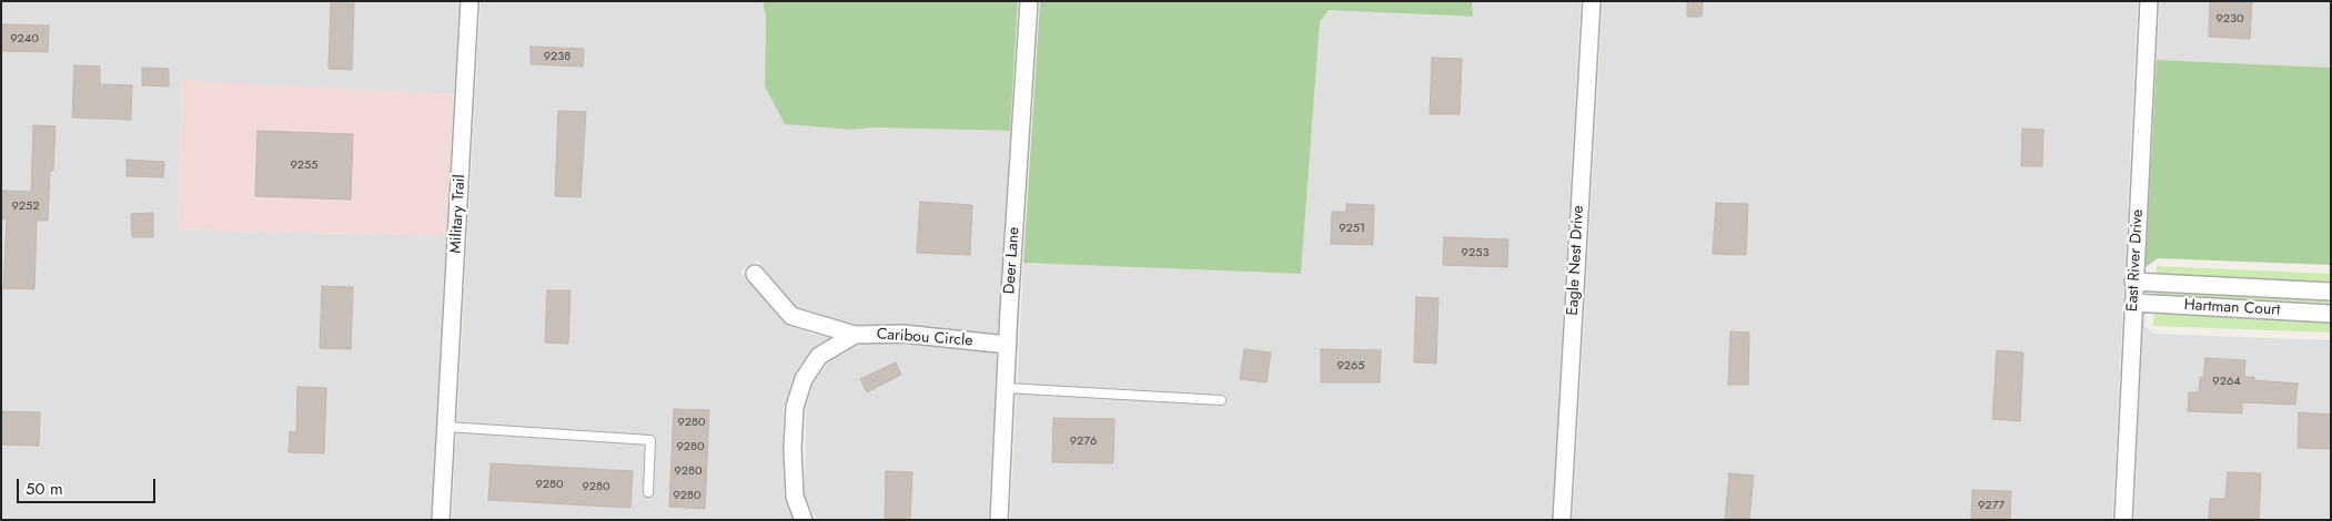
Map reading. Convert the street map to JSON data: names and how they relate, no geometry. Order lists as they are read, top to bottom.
{
  "streets": {
    "street": [
      "Military Trail",
      "Deer Lane",
      "Eagle Nest Drive",
      "East River Drive",
      "Hartman Court",
      "Caribou Circle"
    ]
  },
  "crossings": [
    ["Deer Lane", "Caribou Circle"],
    ["East River Drive", "Hartman Court"]
  ],
  "house_numbers": [
    "9230",
    "9240",
    "9238",
    "9255",
    "9252",
    "9251",
    "9253",
    "9265",
    "9264",
    "9280",
    "9276",
    "9280",
    "9280",
    "9280",
    "9280",
    "9280",
    "9277"
  ],
  "scale_bar": "50 m"
}
